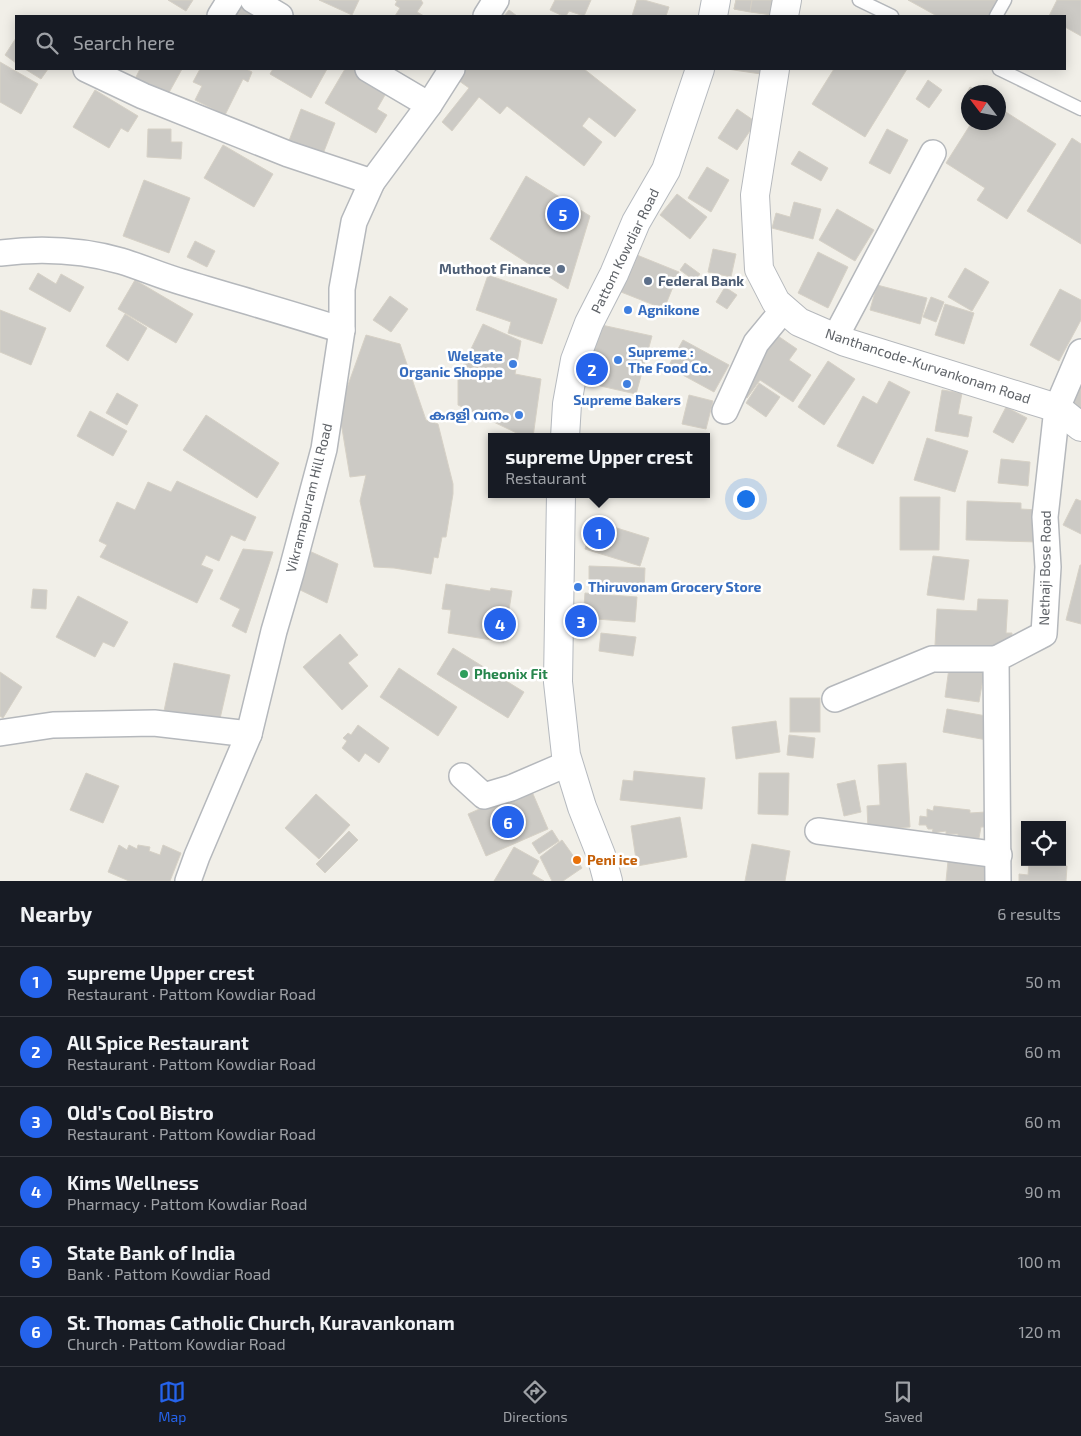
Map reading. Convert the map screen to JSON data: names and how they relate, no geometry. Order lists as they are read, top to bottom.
{
  "streets": {
    "main road": ["Pattom Kowdiar Road", "Nanthancode-Kurvankonam Road"],
    "street": ["Vikramapuram Hill Road", "Nethaji Bose Road"]
  },
  "crossings": [
    ["Nanthancode-Kurvankonam Road", "Nethaji Bose Road"]
  ],
  "places": [
    "Muthoot Finance",
    "Federal Bank",
    "Agnikone",
    "Supreme : The Food Co.",
    "Welgate Organic Shoppe",
    "Supreme Bakers",
    "കദളി വനം",
    "Thiruvonam Grocery Store",
    "Pheonix Fit",
    "Peni ice"
  ],
  "north": "top left",
  "page": {
    "search": "Search here",
    "pins": [
      "5",
      "2",
      "1",
      "3",
      "4",
      "6"
    ],
    "popup": ["supreme Upper crest", "Restaurant"],
    "heading": ["Nearby", "6 results"],
    "list": [
      {
        "mark": "1",
        "name": "supreme Upper crest",
        "note": "Restaurant · Pattom Kowdiar Road",
        "value": "50 m"
      },
      {
        "mark": "2",
        "name": "All Spice Restaurant",
        "note": "Restaurant · Pattom Kowdiar Road",
        "value": "60 m"
      },
      {
        "mark": "3",
        "name": "Old's Cool Bistro",
        "note": "Restaurant · Pattom Kowdiar Road",
        "value": "60 m"
      },
      {
        "mark": "4",
        "name": "Kims Wellness",
        "note": "Pharmacy · Pattom Kowdiar Road",
        "value": "90 m"
      },
      {
        "mark": "5",
        "name": "State Bank of India",
        "note": "Bank · Pattom Kowdiar Road",
        "value": "100 m"
      },
      {
        "mark": "6",
        "name": "St. Thomas Catholic Church, Kuravankonam",
        "note": "Church · Pattom Kowdiar Road",
        "value": "120 m"
      }
    ],
    "nav": ["Map", "Directions", "Saved"]
  }
}
